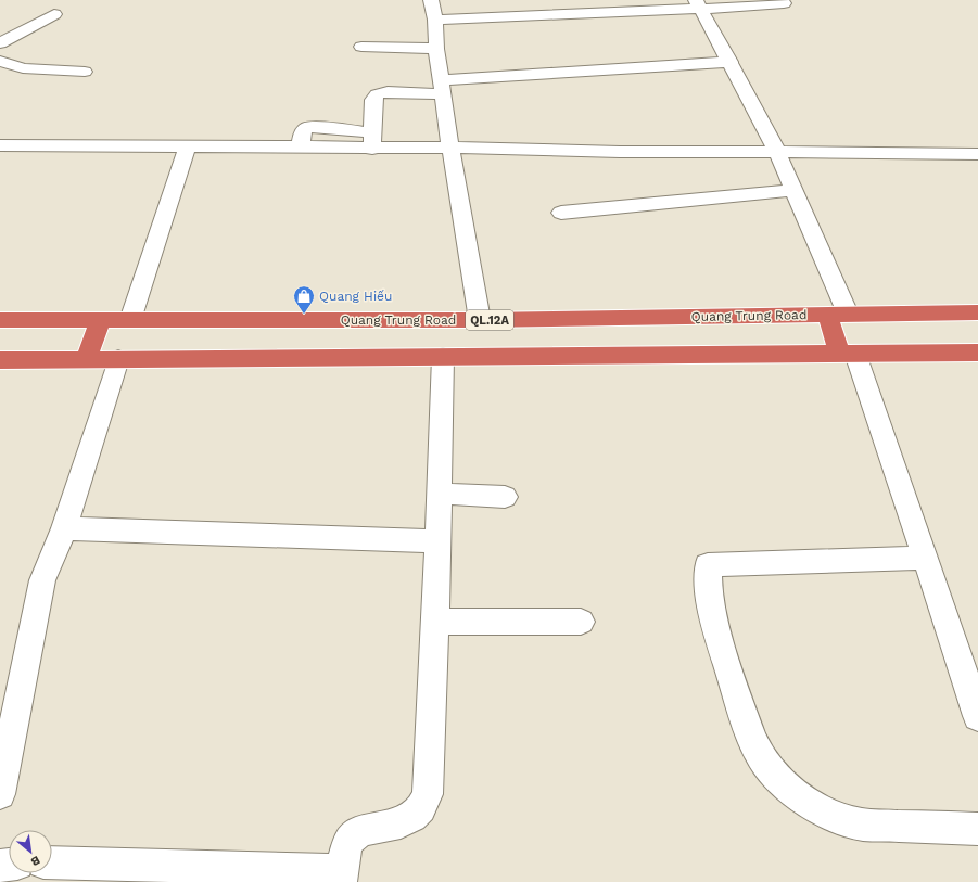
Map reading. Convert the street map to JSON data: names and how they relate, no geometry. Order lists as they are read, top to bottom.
{
  "streets": {
    "highway": ["Quang Trung Road", "QL.12A"]
  },
  "places": {
    "shop": ["Quang Hiếu"]
  },
  "north": "bottom right"
}
